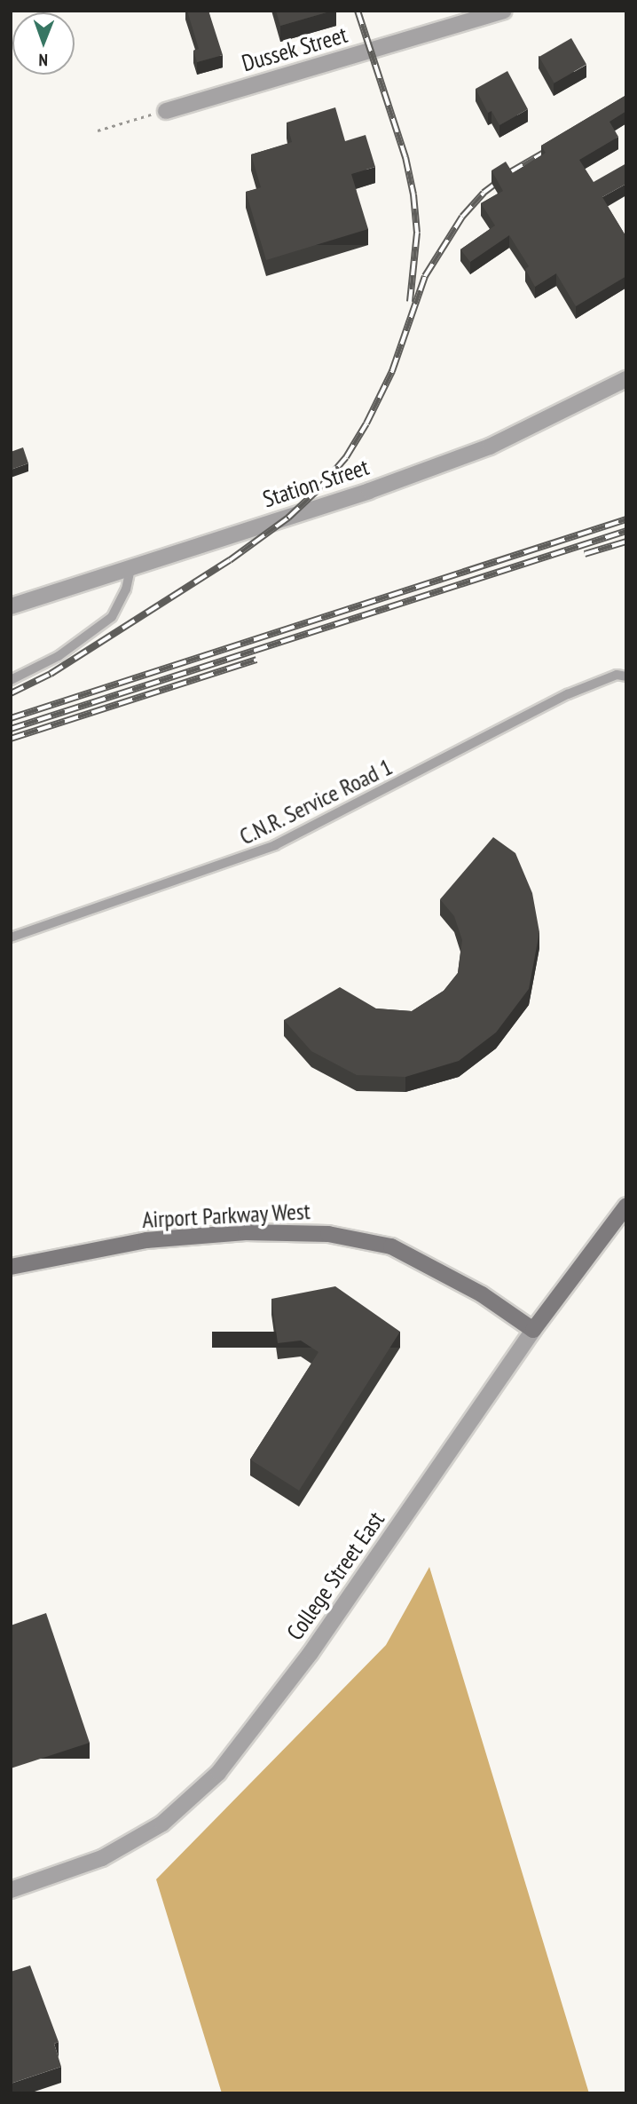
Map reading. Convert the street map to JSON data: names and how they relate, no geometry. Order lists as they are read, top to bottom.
{
  "streets": {
    "main road": ["Airport Parkway West", "College Street East"],
    "street": ["Dussek Street", "Station Street"],
    "lane": ["C.N.R. Service Road 1"]
  },
  "crossings": [
    ["Airport Parkway West", "College Street East"]
  ],
  "north": "bottom"
}
